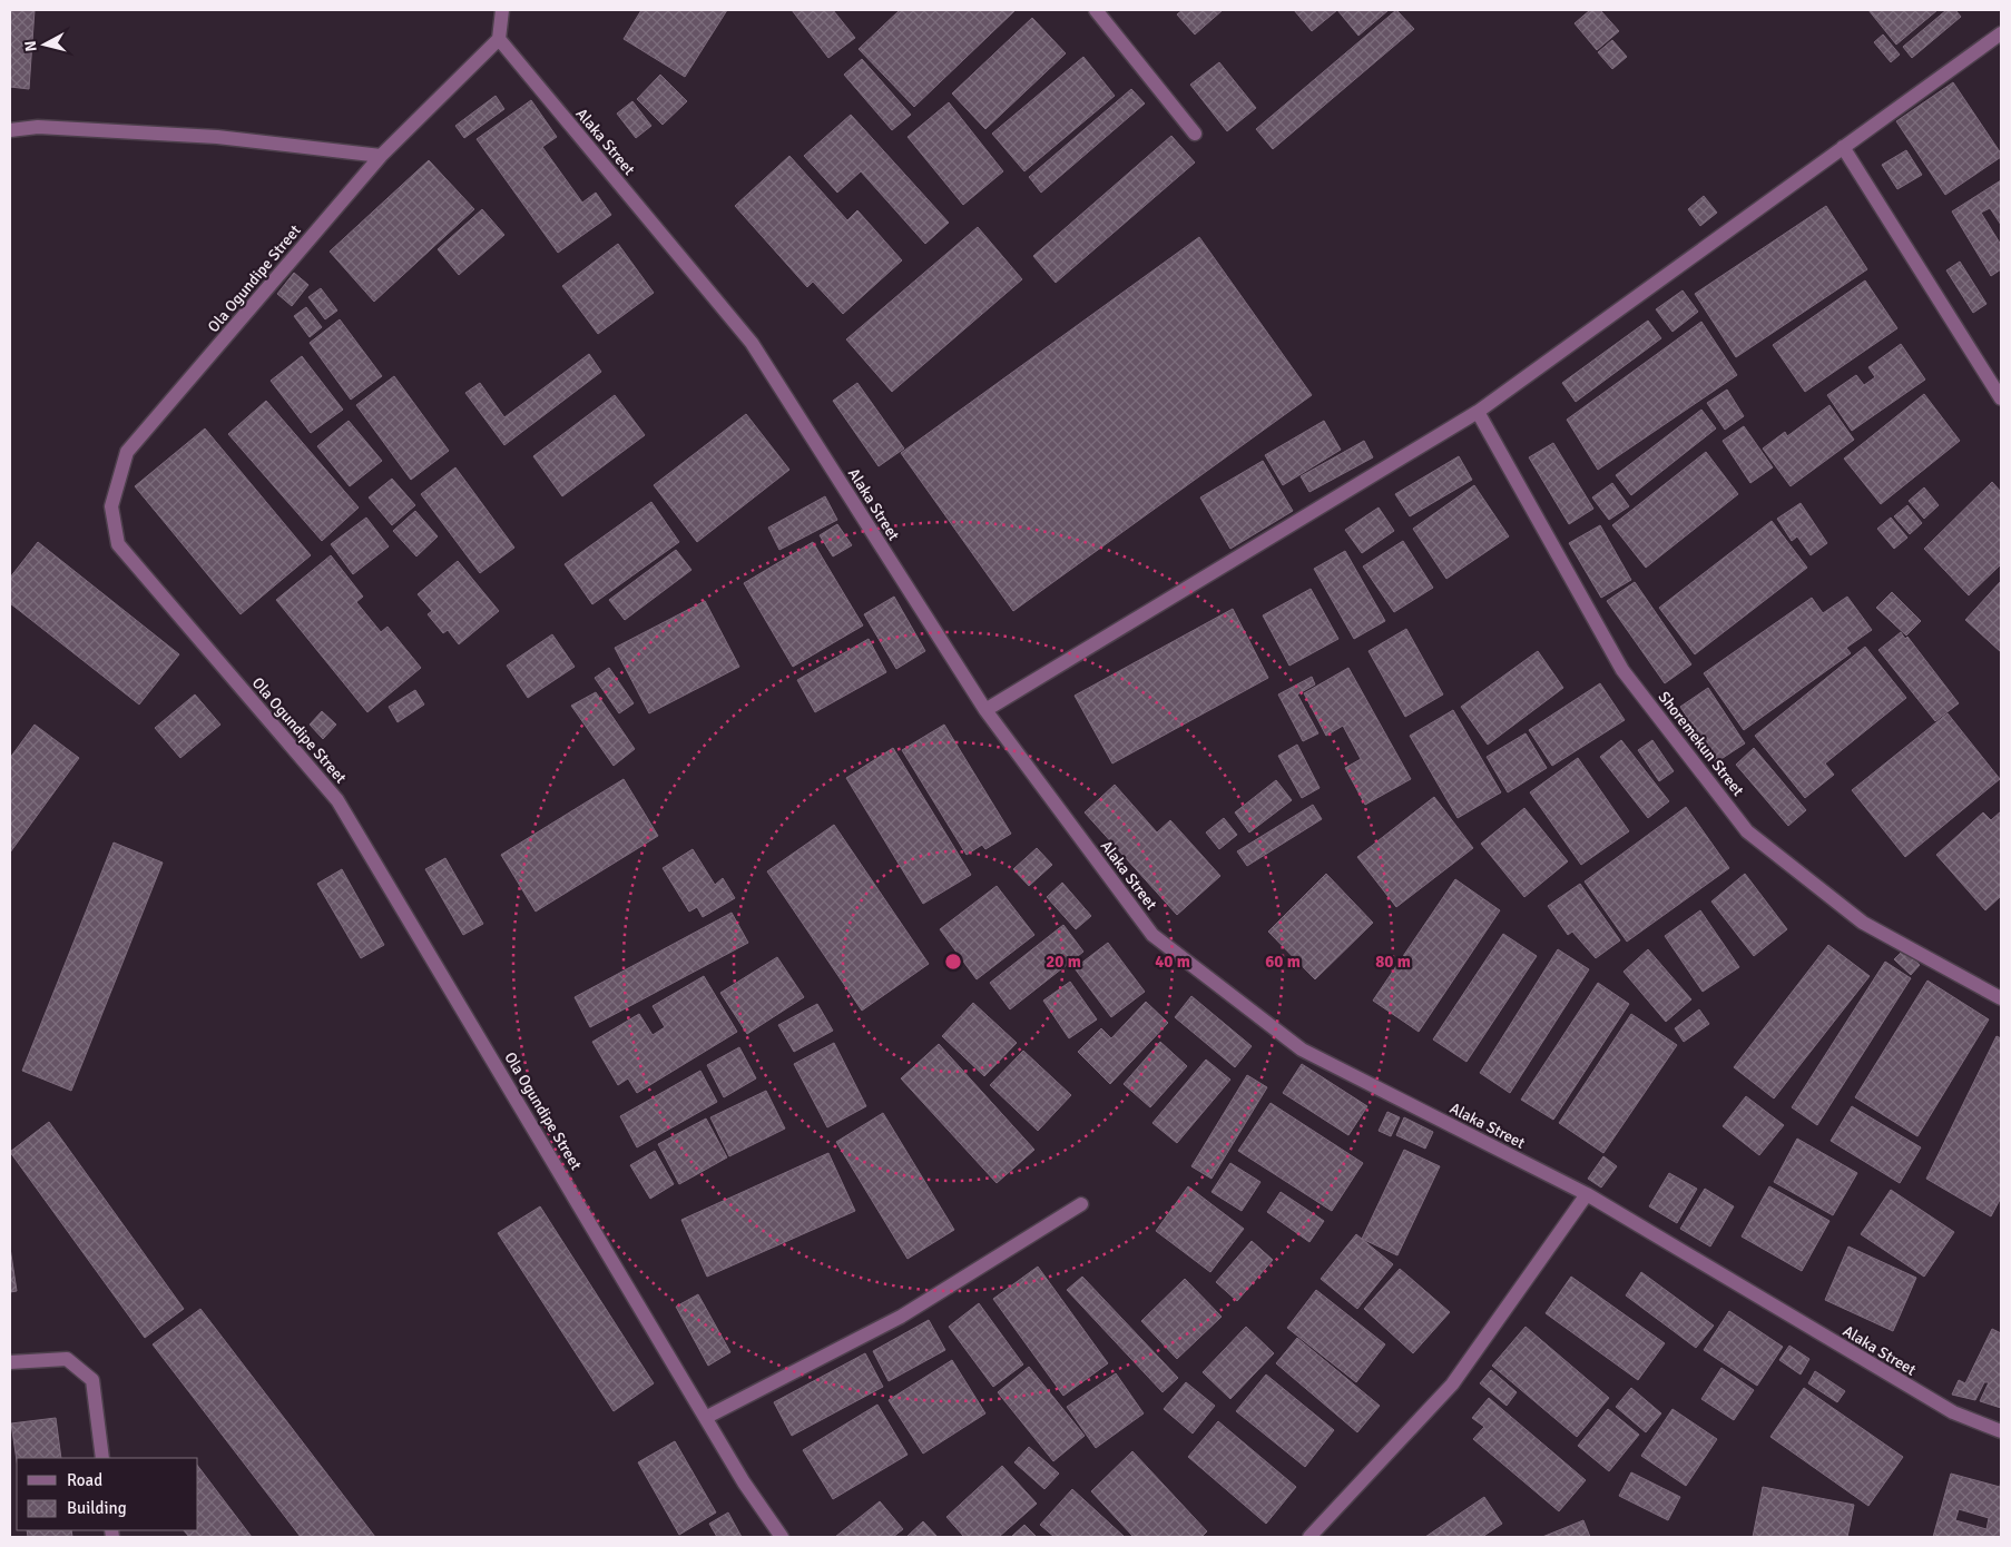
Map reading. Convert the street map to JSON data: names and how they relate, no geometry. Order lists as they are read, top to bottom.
{
  "streets": {
    "street": ["Alaka Street", "Ola Ogundipe Street", "Shoremekun Street"]
  },
  "crossings": [
    ["Alaka Street", "Ola Ogundipe Street"]
  ],
  "legend": ["Road", "Building"],
  "north": "left",
  "rings": [
    "20 m",
    "40 m",
    "60 m",
    "80 m"
  ]
}
